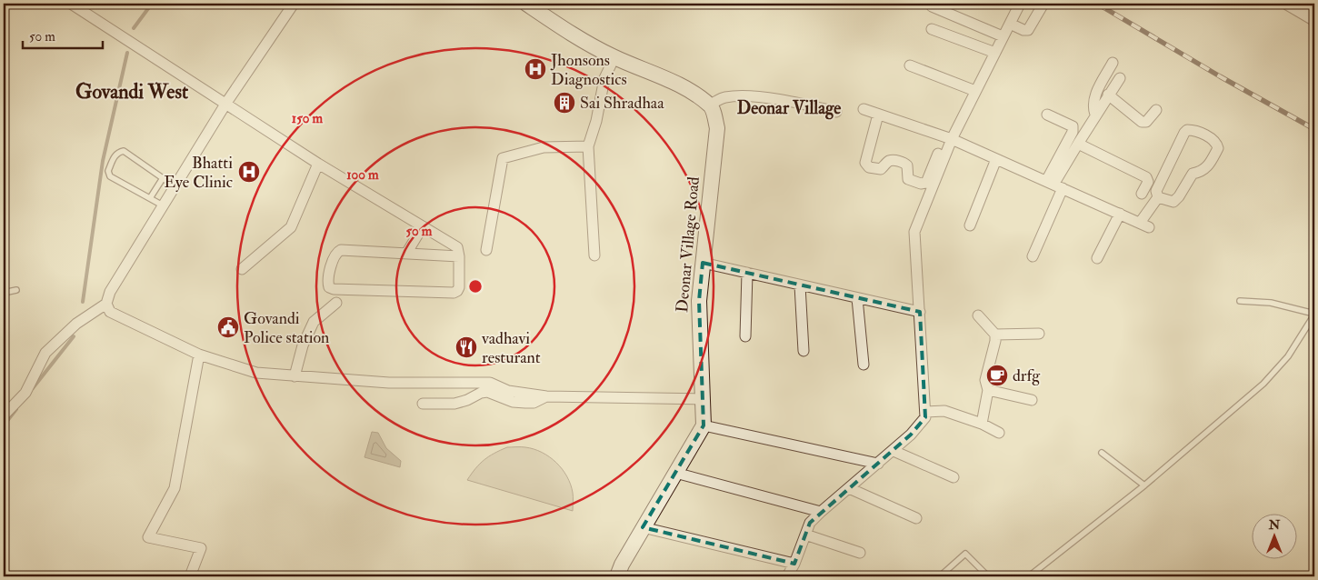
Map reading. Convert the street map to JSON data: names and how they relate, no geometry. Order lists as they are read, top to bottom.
{
  "streets": {
    "main road": ["Deonar Village Road"]
  },
  "districts": ["Govandi West", "Deonar Village"],
  "places": {
    "hospital": ["Jhonsons Diagnostics", "Bhatti Eye Clinic"],
    "building": ["Sai Shradhaa"],
    "public building": ["Govandi Police station"],
    "restaurant": ["vadhavi resturant"],
    "cafe": ["drfg"]
  },
  "scale_bar": "50 m",
  "north": "top",
  "rings": ["150 m", "100 m", "50 m"]
}
